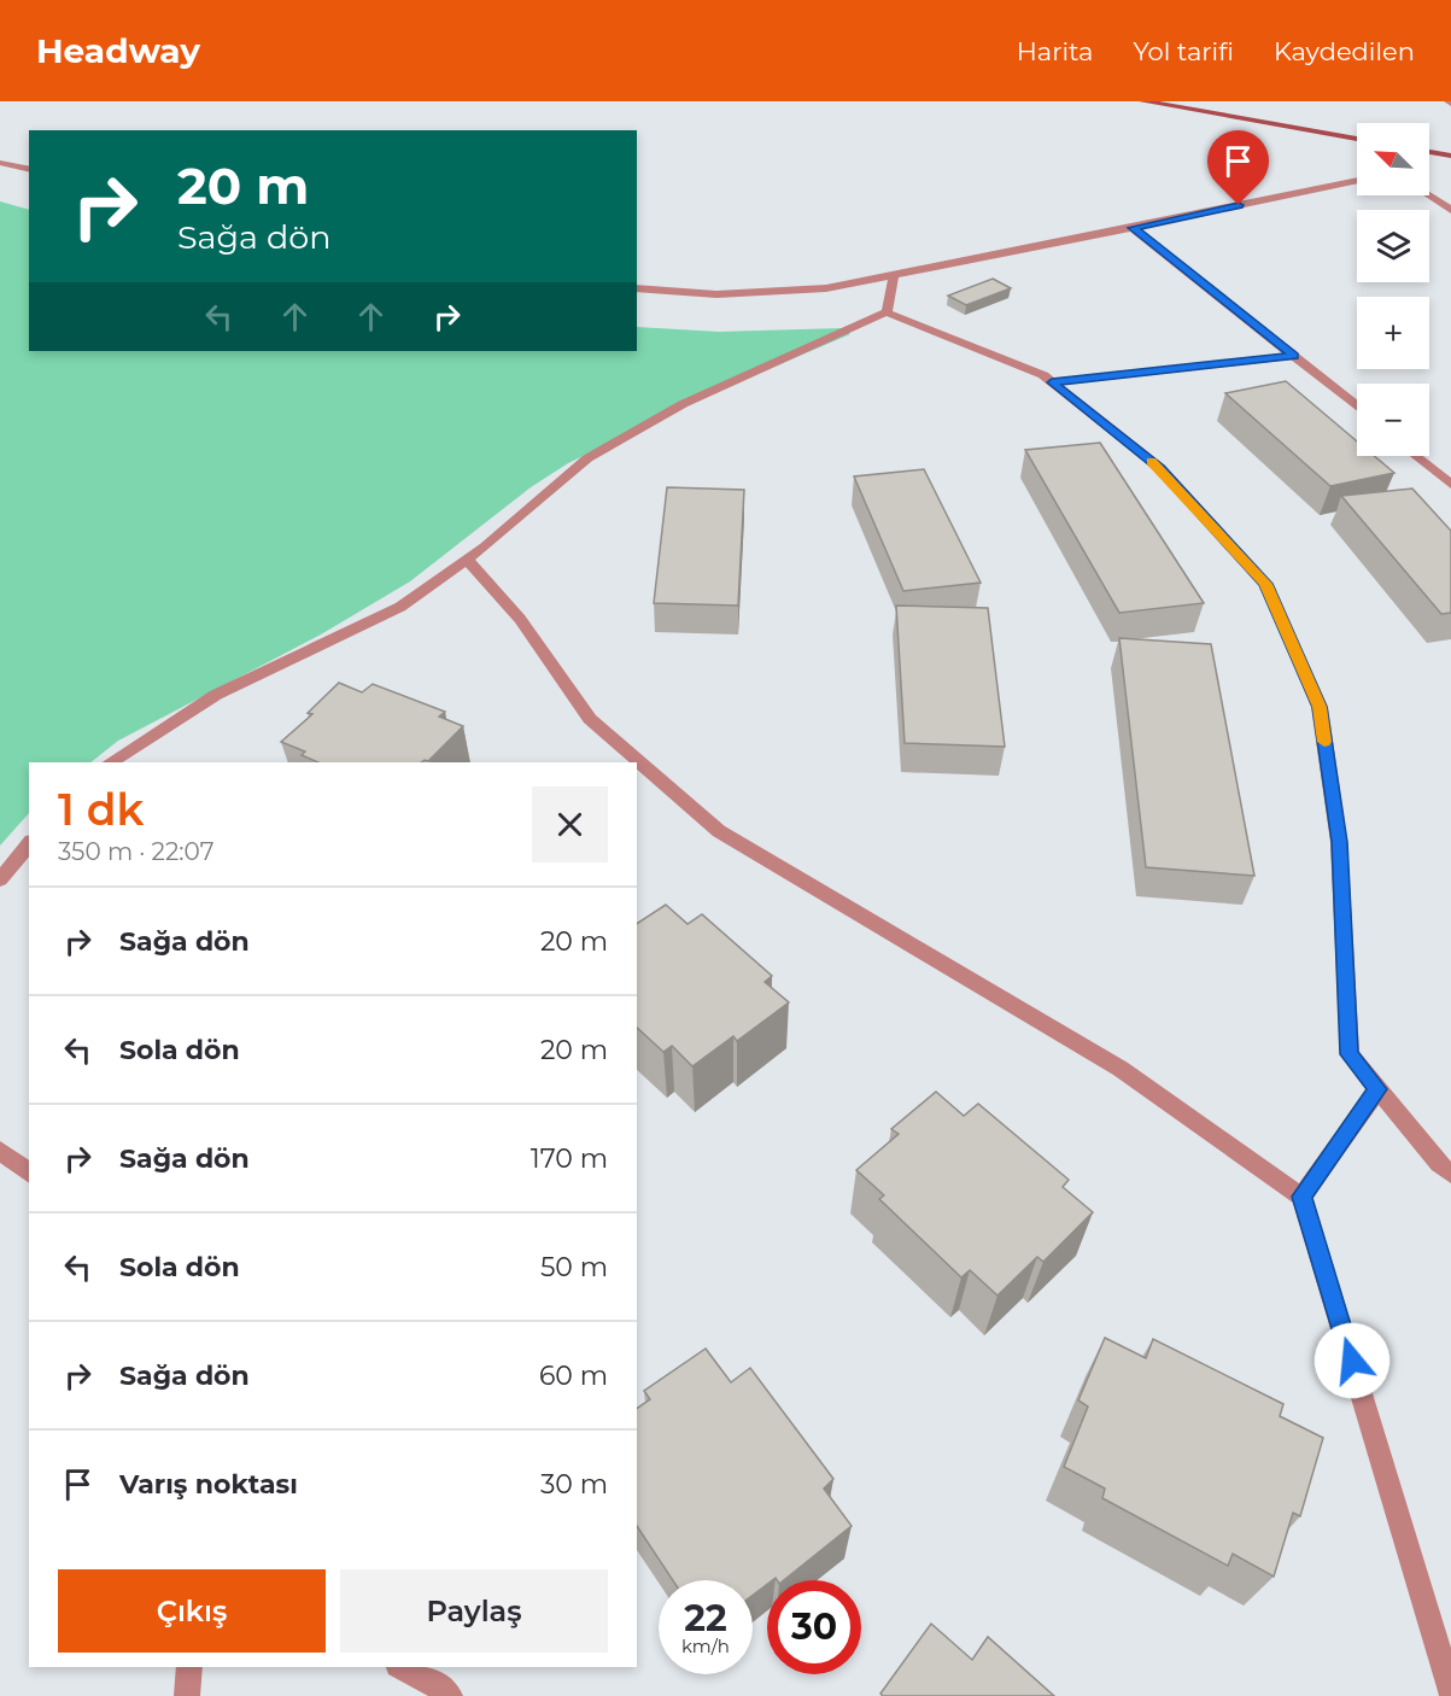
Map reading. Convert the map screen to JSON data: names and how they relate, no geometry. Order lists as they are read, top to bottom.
{
  "north": "top left",
  "page": {
    "header": "Headway",
    "nav": ["Harita", "Yol tarifi", "Kaydedilen"],
    "map_buttons": ["+", "−"],
    "turn": ["20 m", "Sağa dön"],
    "heading": ["1 dk", "350 m · 22:07"],
    "list": [
      {
        "name": "Sağa dön",
        "value": "20 m"
      },
      {
        "name": "Sola dön",
        "value": "20 m"
      },
      {
        "name": "Sağa dön",
        "value": "170 m"
      },
      {
        "name": "Sola dön",
        "value": "50 m"
      },
      {
        "name": "Sağa dön",
        "value": "60 m"
      },
      {
        "name": "Varış noktası",
        "value": "30 m"
      }
    ],
    "buttons": ["Çıkış", "Paylaş"],
    "speed": "22 km/h",
    "limit": "30"
  }
}
